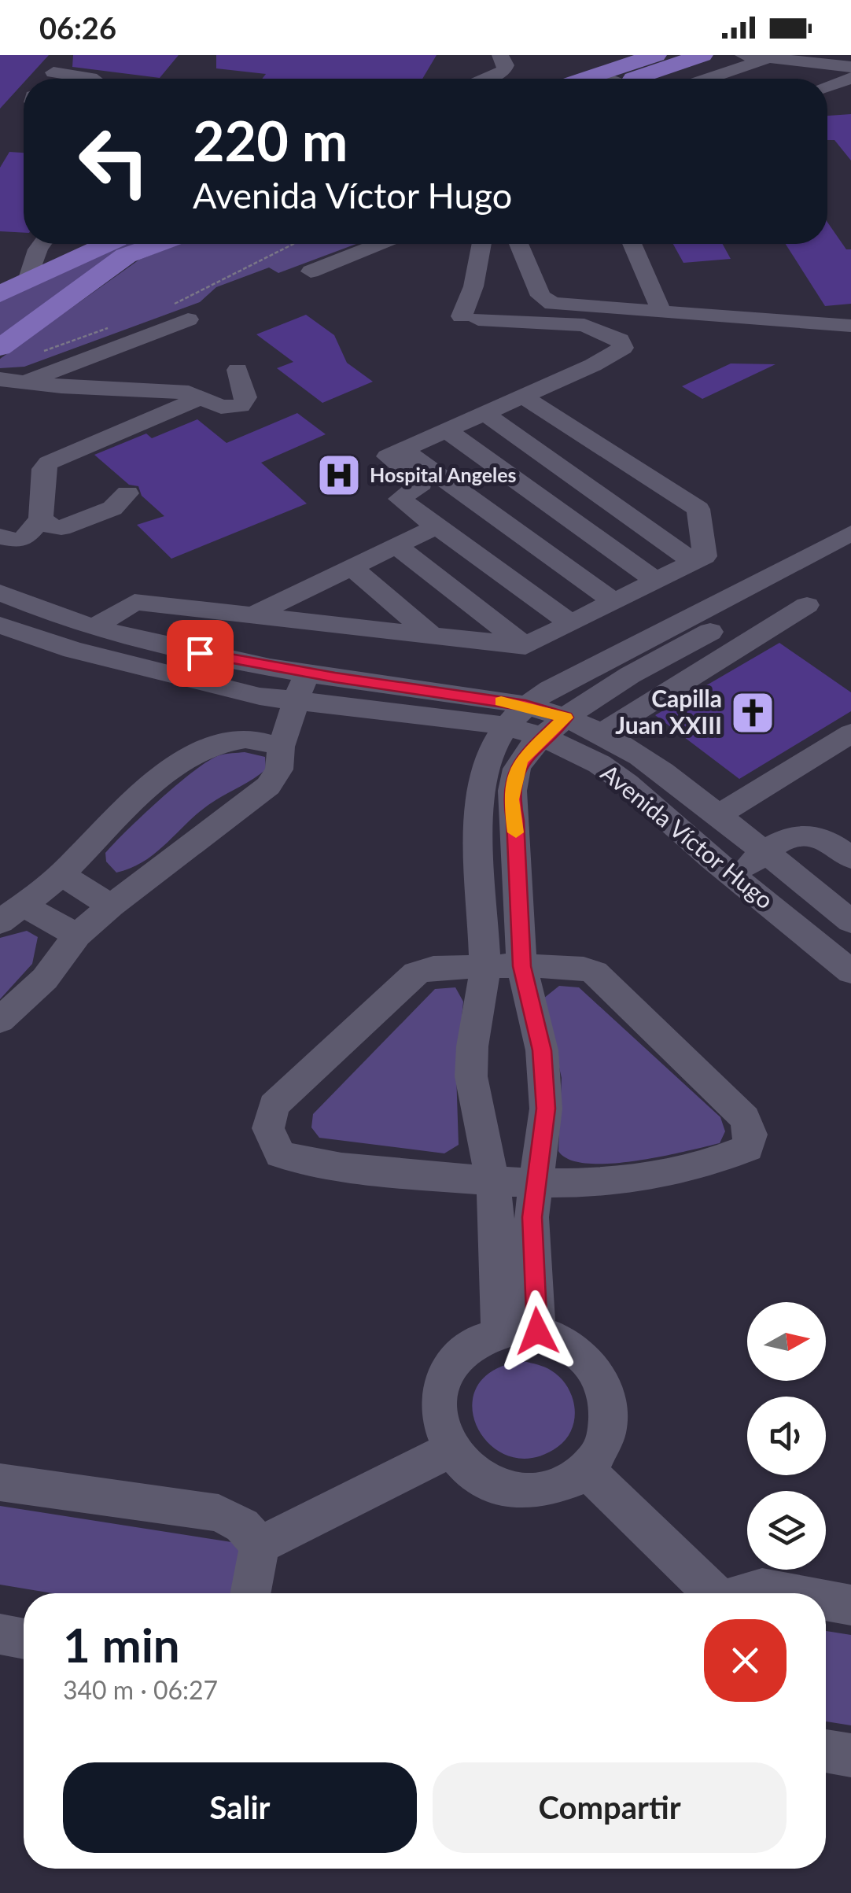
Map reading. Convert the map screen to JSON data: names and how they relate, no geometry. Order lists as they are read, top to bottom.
{
  "streets": {
    "street": ["Avenida Víctor Hugo"]
  },
  "places": {
    "hospital": ["Hospital Angeles"],
    "church": ["Capilla Juan XXIII"]
  },
  "north": "right",
  "page": {
    "status": "06:26",
    "turn": ["220 m", "Avenida Víctor Hugo"],
    "heading": ["1 min", "340 m · 06:27"],
    "buttons": ["Salir", "Compartir"]
  }
}
